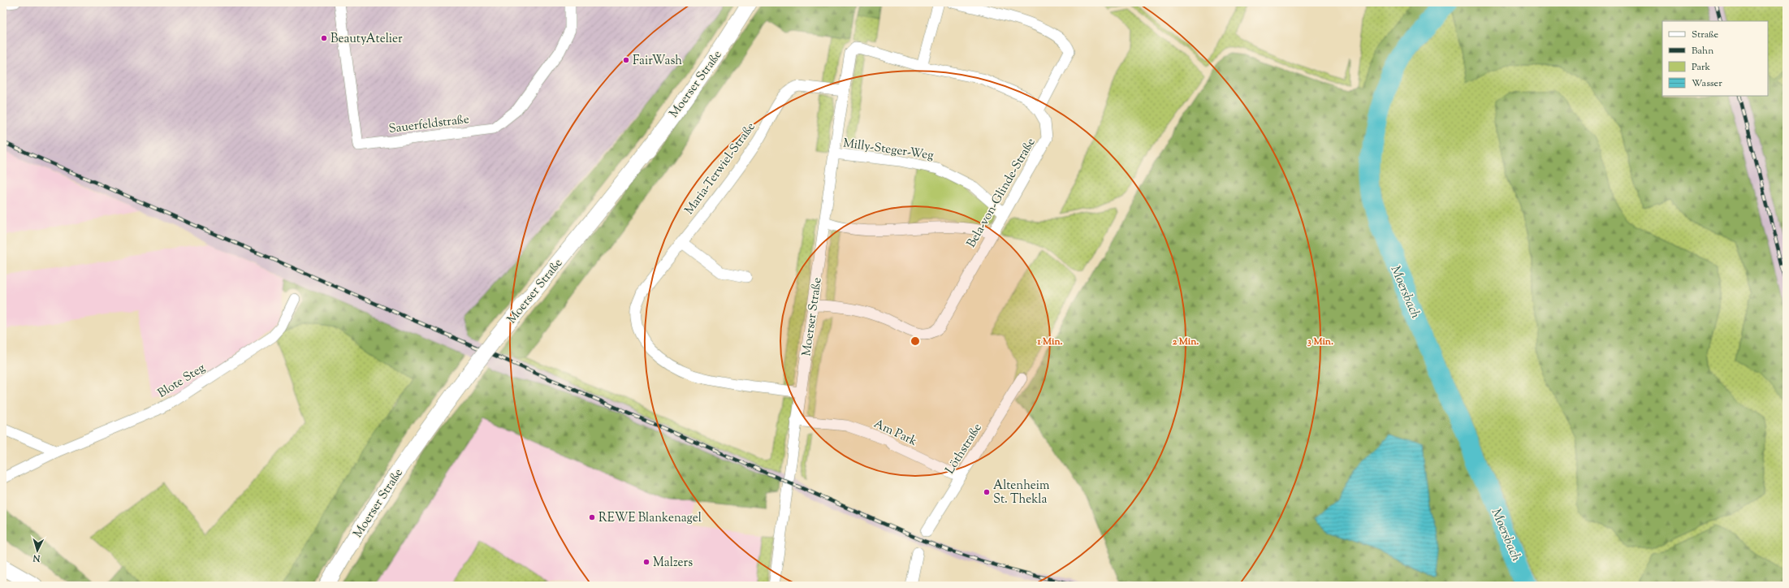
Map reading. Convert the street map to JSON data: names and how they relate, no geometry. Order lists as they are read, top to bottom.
{
  "streets": {
    "main road": ["Moerser Straße"],
    "street": [
      "Sauerfeldstraße",
      "Milly-Steger-Weg",
      "Maria-Terwiel-Straße",
      "Bela-von-Glinde-Straße",
      "Blote Steg",
      "Am Park",
      "Löthstraße"
    ]
  },
  "crossings": [
    ["Moerser Straße", "Milly-Steger-Weg"],
    ["Moerser Straße", "Maria-Terwiel-Straße"],
    ["Moerser Straße", "Bela-von-Glinde-Straße"],
    ["Moerser Straße", "Am Park"],
    ["Milly-Steger-Weg", "Bela-von-Glinde-Straße"],
    ["Am Park", "Löthstraße"]
  ],
  "water": ["Moersbach"],
  "places": [
    "BeautyAtelier",
    "FairWash",
    "Altenheim St. Thekla",
    "REWE Blankenagel",
    "Malzers"
  ],
  "legend": [
    "Straße",
    "Bahn",
    "Park",
    "Wasser"
  ],
  "north": "bottom",
  "rings": ["1 Min.", "2 Min.", "3 Min."]
}
